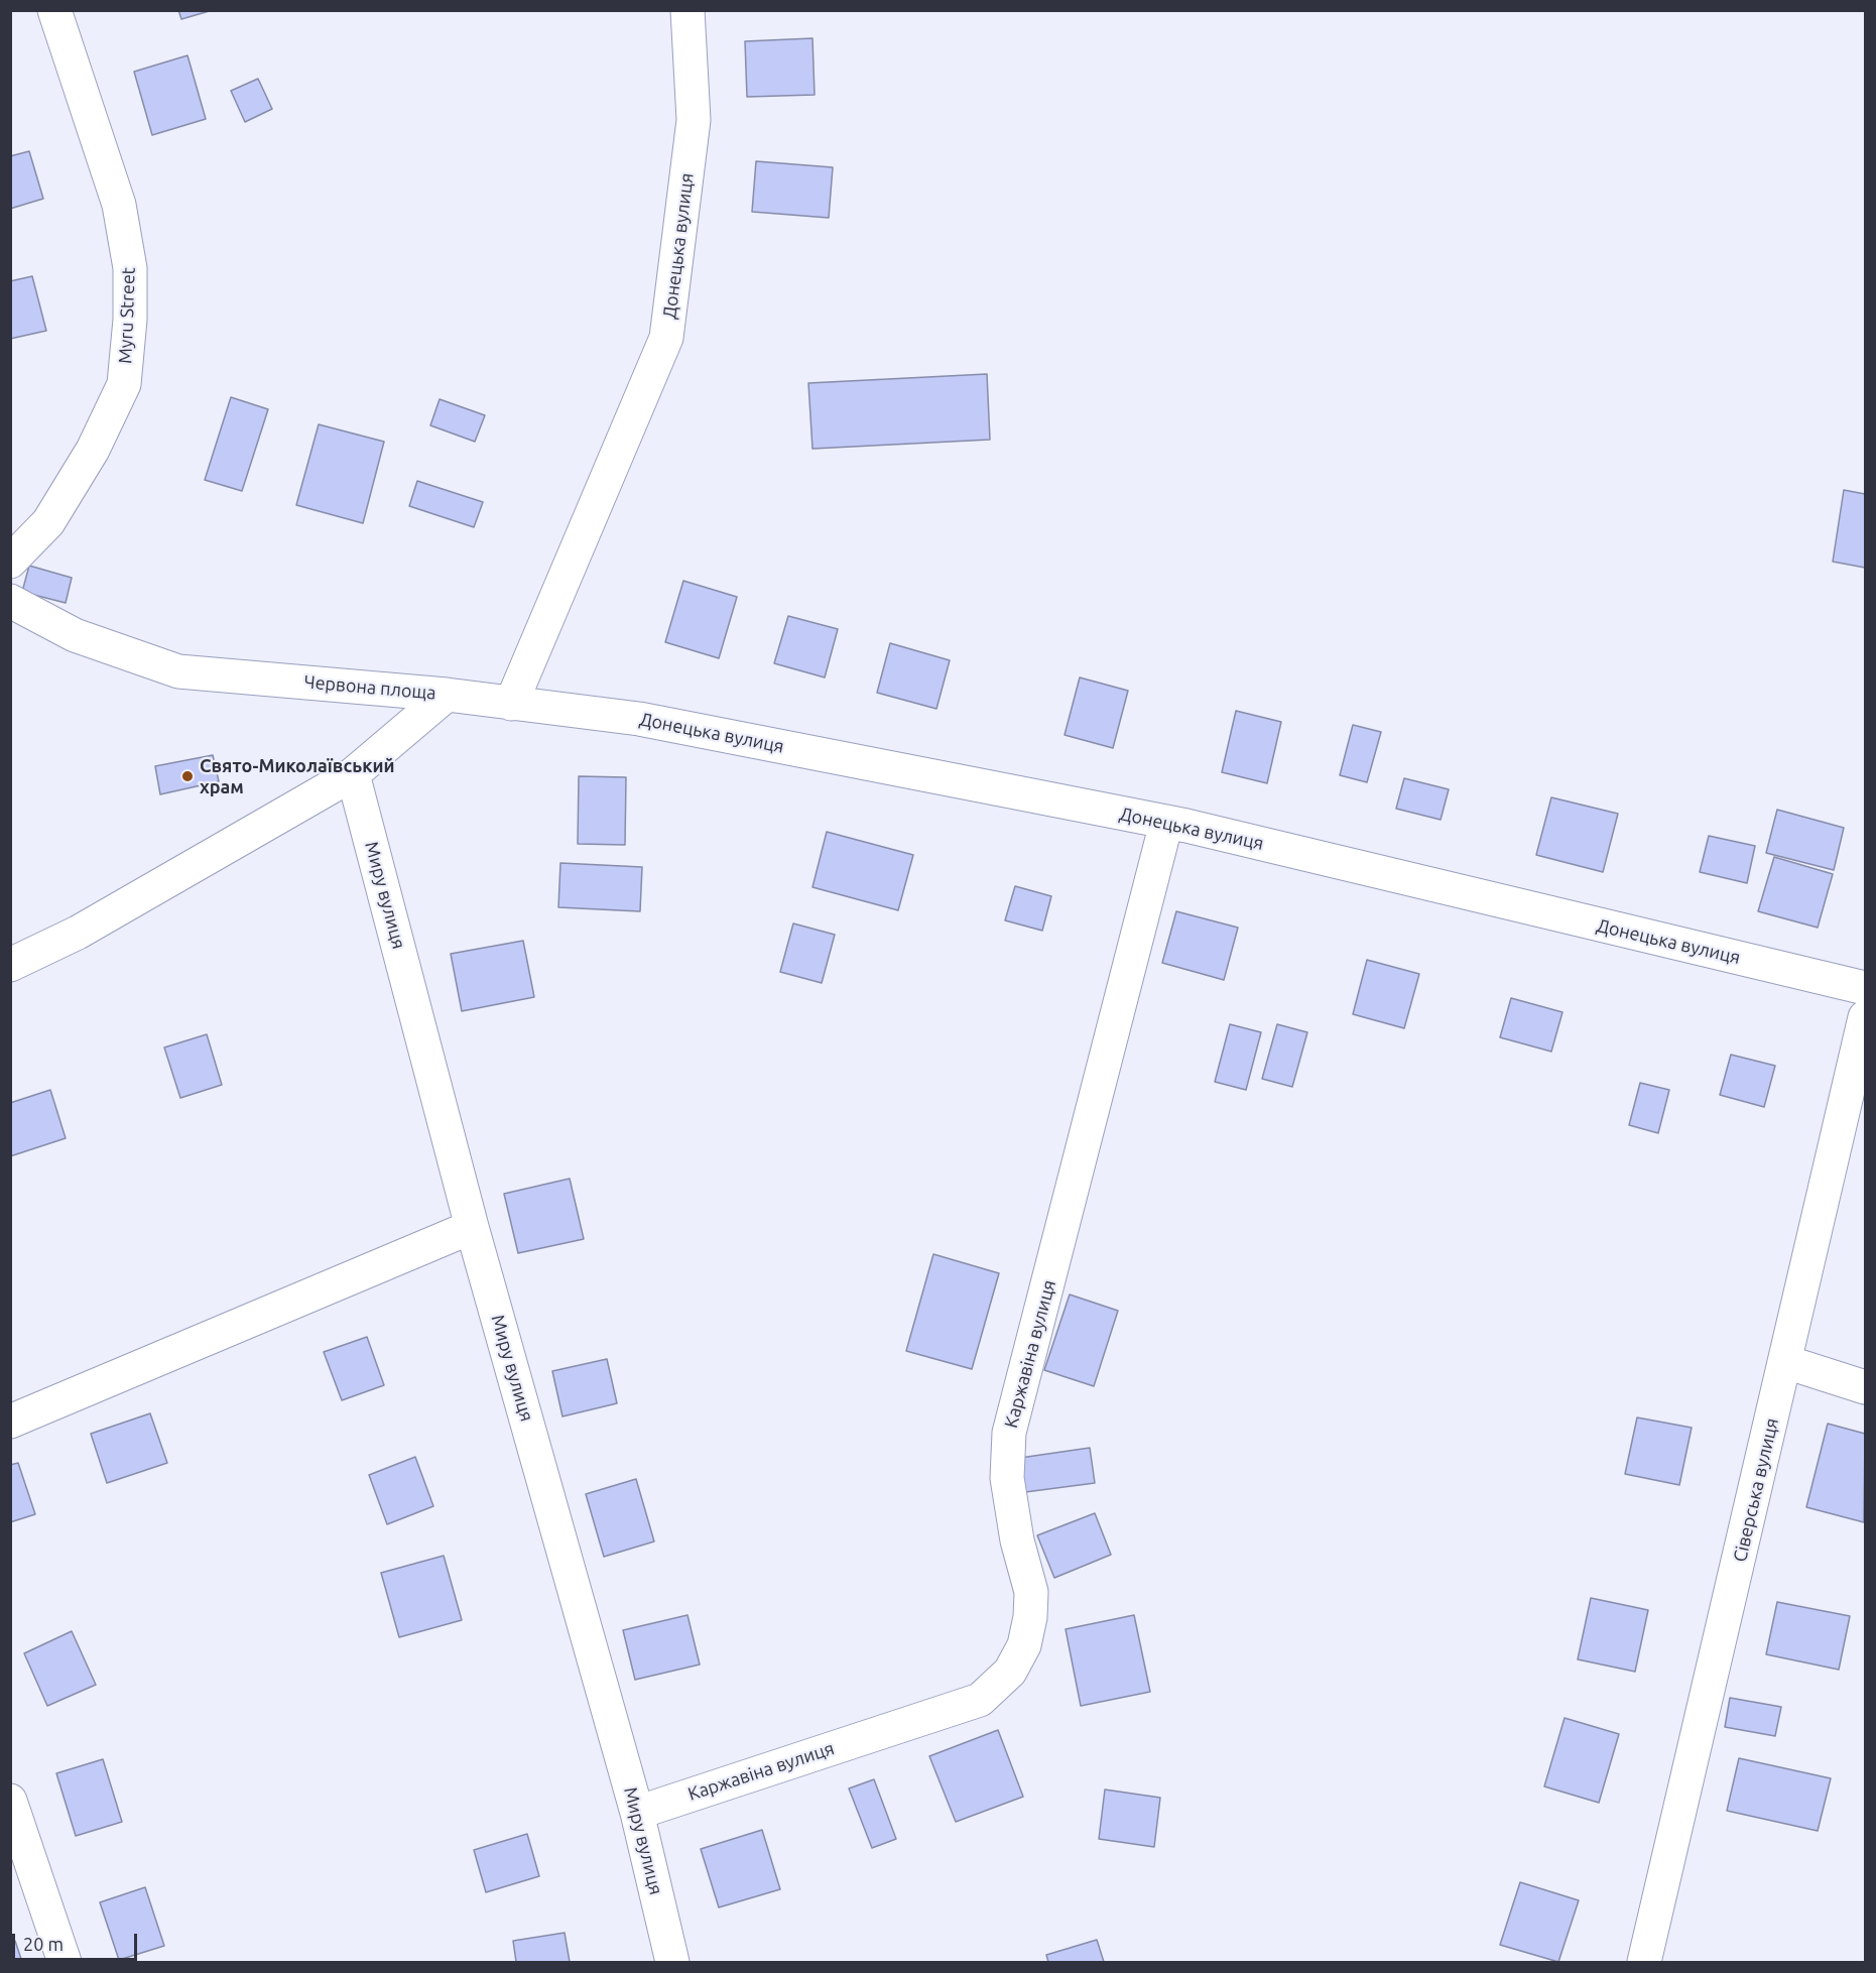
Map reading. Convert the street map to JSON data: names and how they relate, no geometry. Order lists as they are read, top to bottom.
{
  "streets": {
    "street": [
      "Донецька вулиця",
      "Myru Street",
      "Червона площа",
      "Миру вулиця",
      "Каржавіна вулиця",
      "Сіверська вулиця"
    ]
  },
  "crossings": [
    ["Донецька вулиця", "Червона площа"],
    ["Донецька вулиця", "Каржавіна вулиця"],
    ["Червона площа", "Миру вулиця"],
    ["Миру вулиця", "Каржавіна вулиця"]
  ],
  "places": ["Свято-Миколаївський храм"],
  "scale_bar": "20 m"
}
